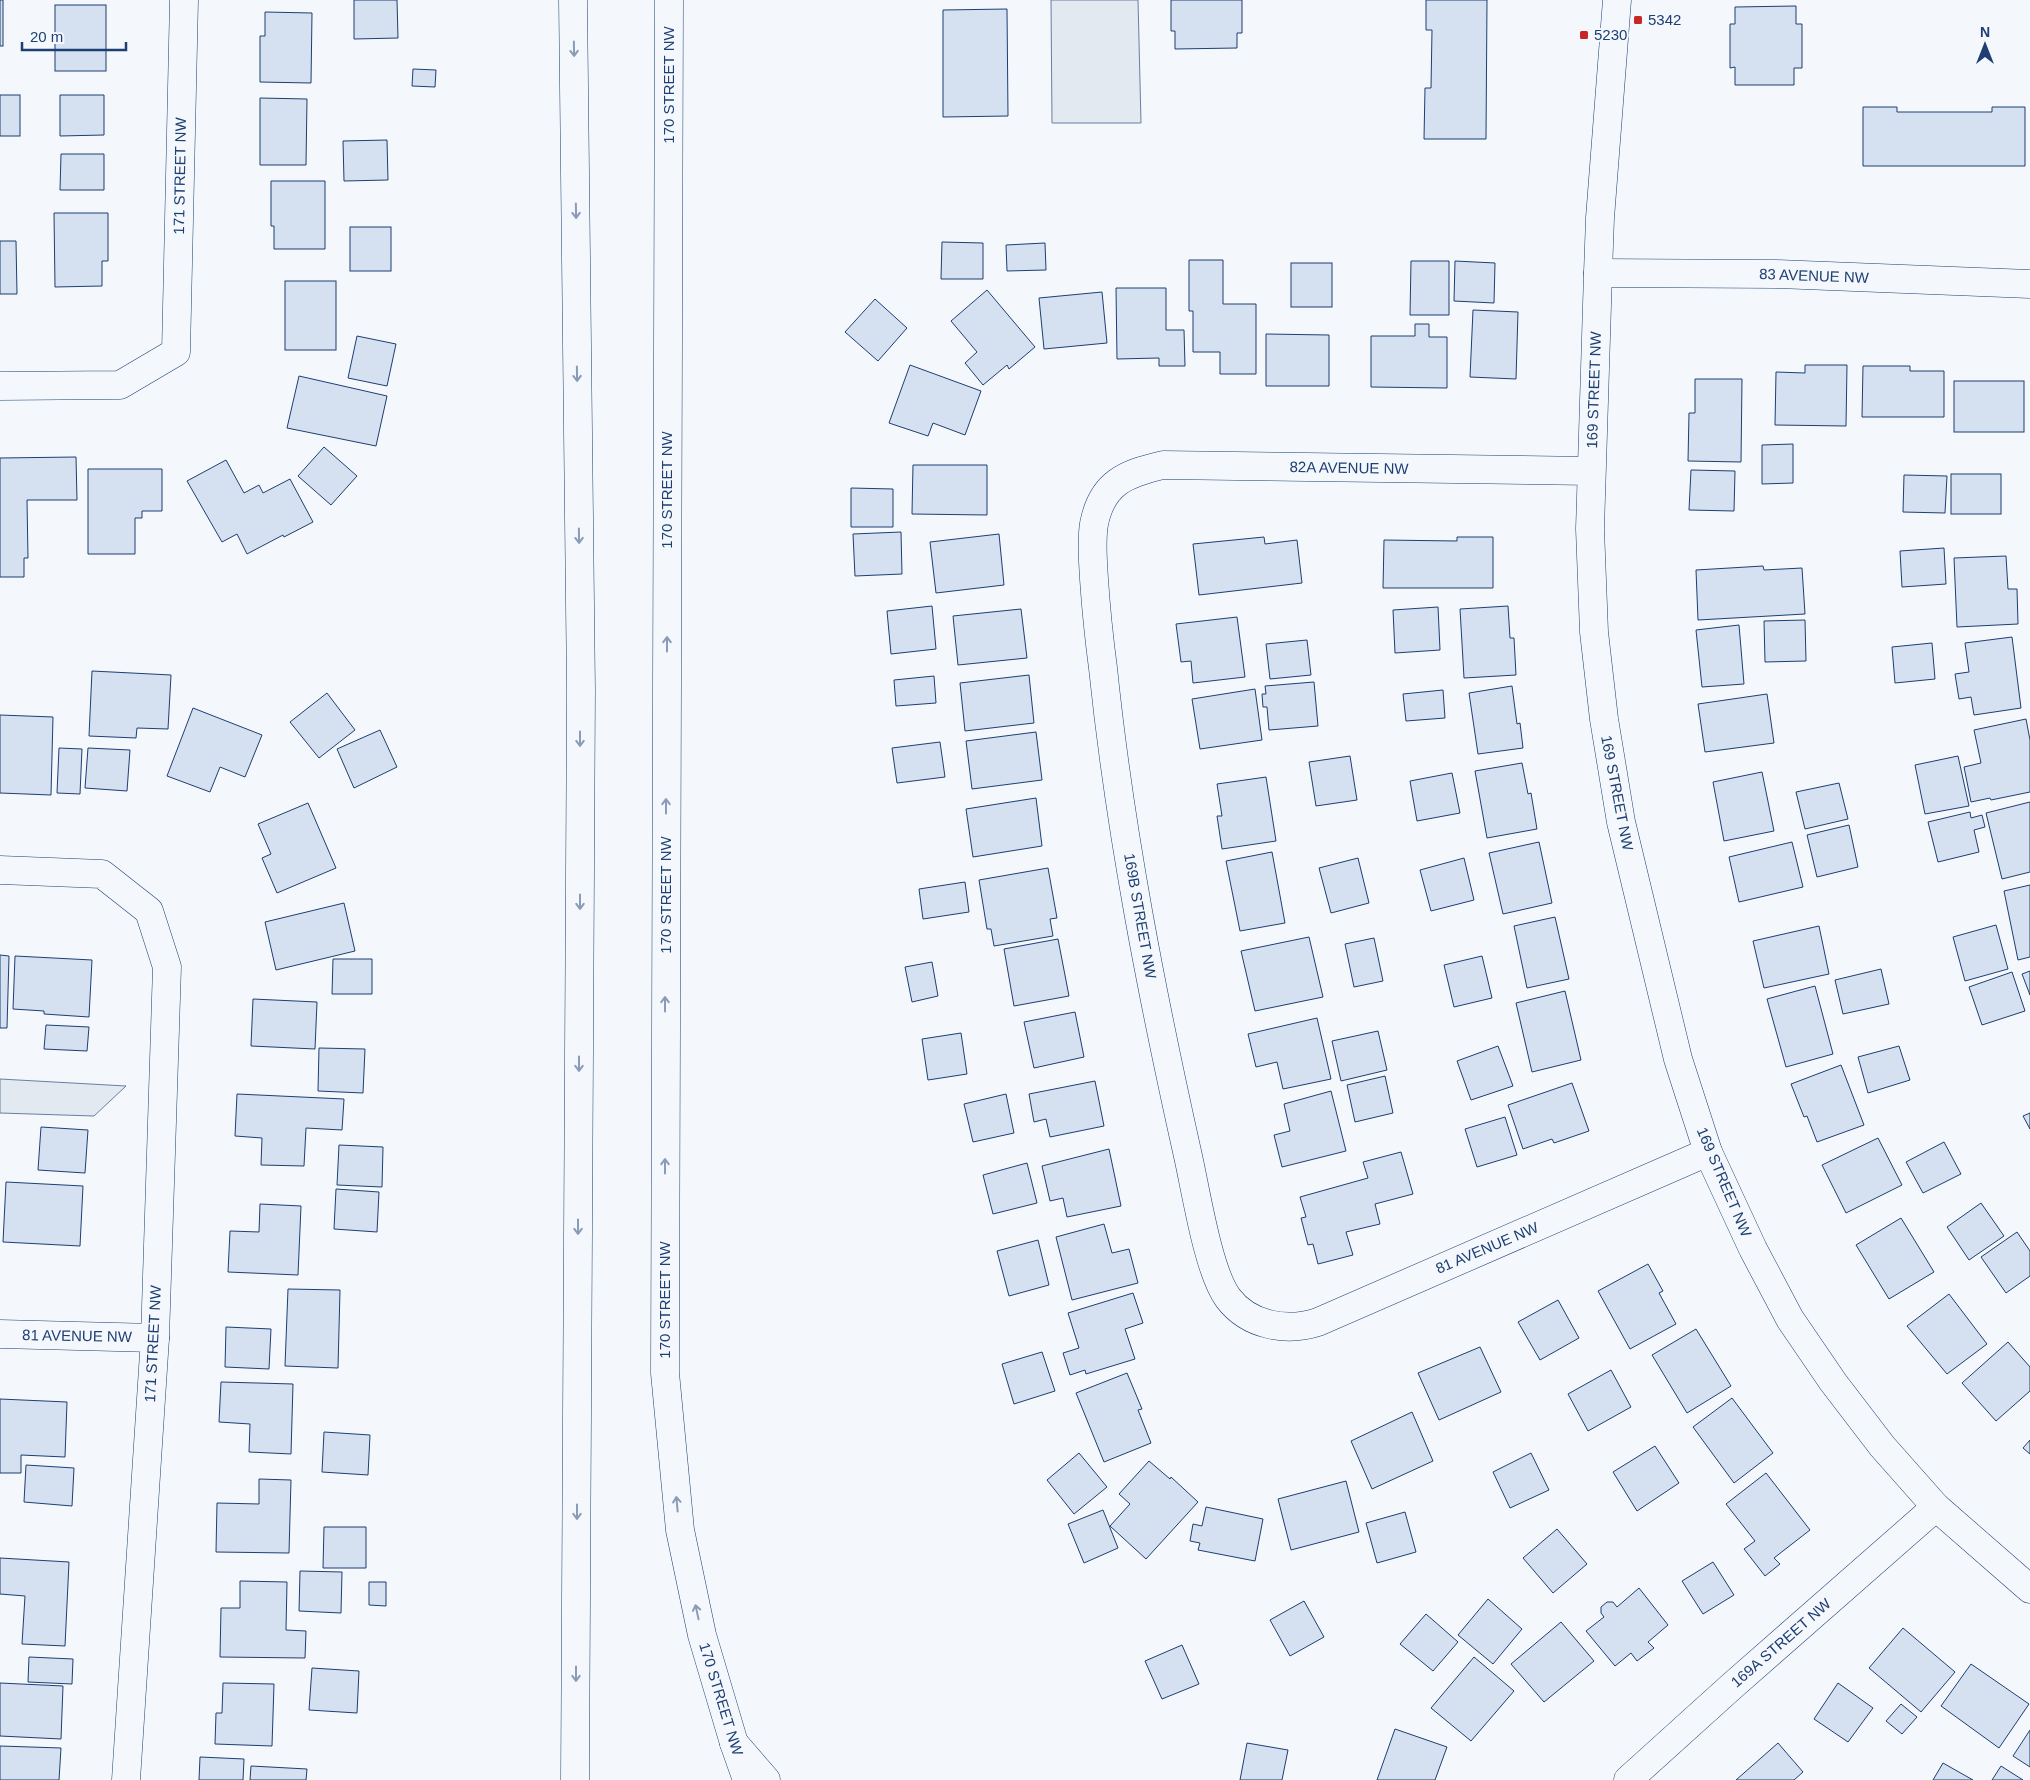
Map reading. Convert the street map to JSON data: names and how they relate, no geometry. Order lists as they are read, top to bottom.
{
  "streets": {
    "main road": [
      "170 STREET NW",
      "171 STREET NW",
      "83 AVENUE NW",
      "169 STREET NW",
      "82A AVENUE NW",
      "169B STREET NW",
      "81 AVENUE NW",
      "169A STREET NW"
    ]
  },
  "crossings": [
    ["171 STREET NW", "81 AVENUE NW"],
    ["83 AVENUE NW", "169 STREET NW"],
    ["169 STREET NW", "82A AVENUE NW"],
    ["169 STREET NW", "81 AVENUE NW"],
    ["169 STREET NW", "169A STREET NW"],
    ["82A AVENUE NW", "169B STREET NW"],
    ["169B STREET NW", "81 AVENUE NW"]
  ],
  "places": {
    "transit": ["5342", "5230"]
  },
  "scale_bar": "20 m",
  "north": "top"
}
